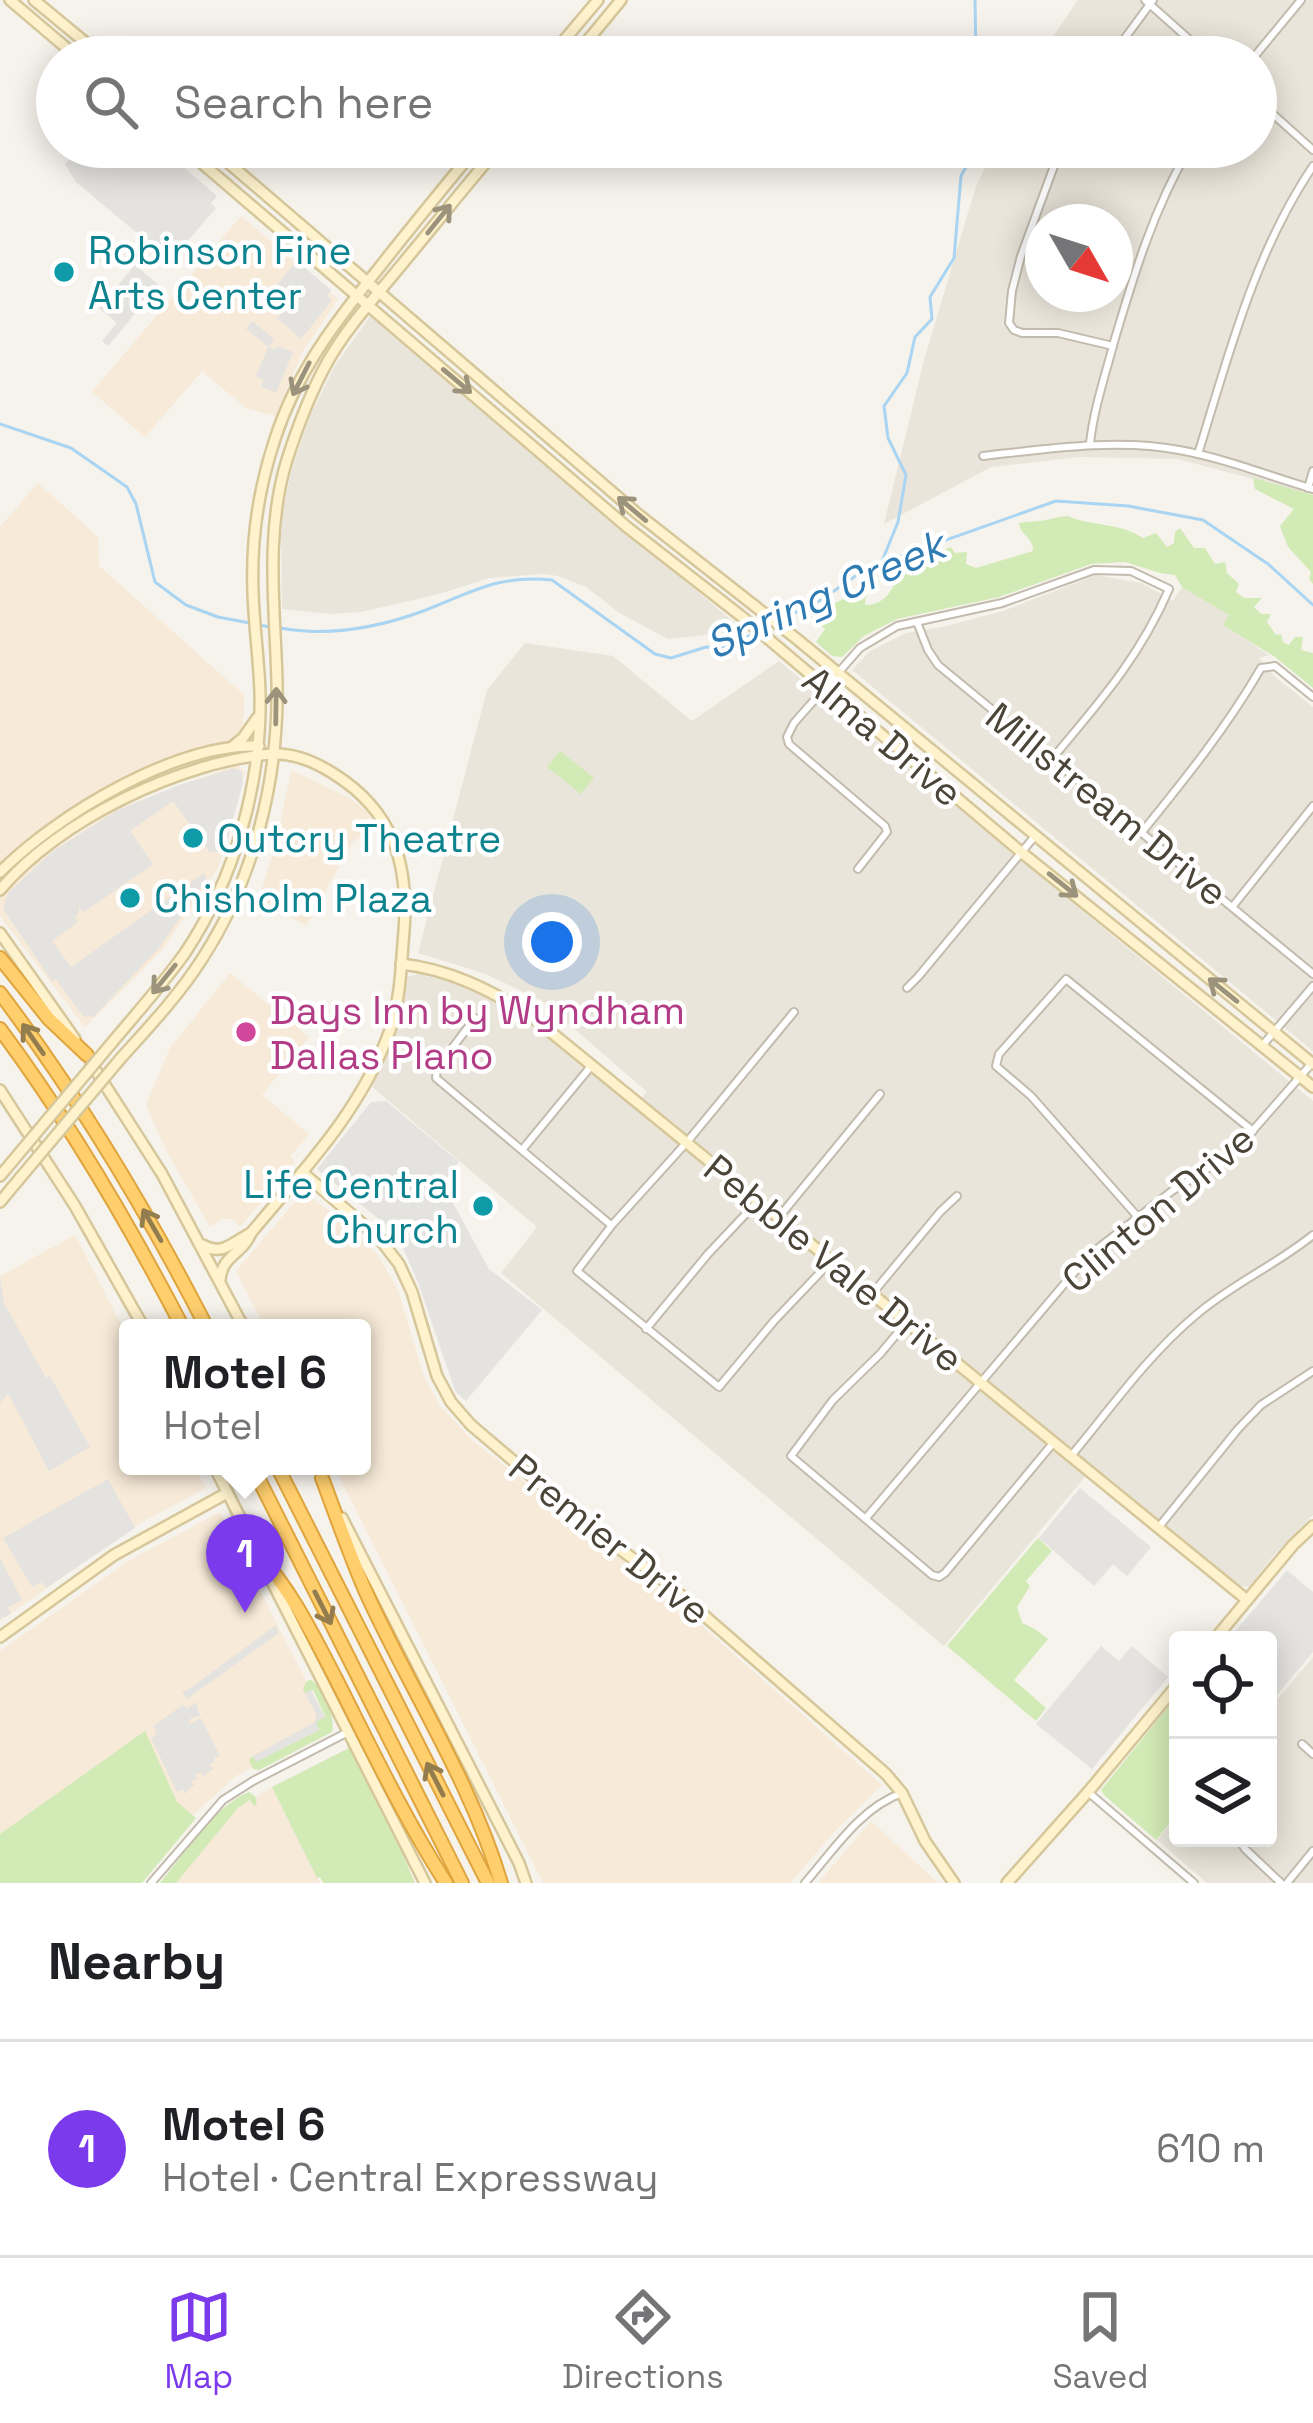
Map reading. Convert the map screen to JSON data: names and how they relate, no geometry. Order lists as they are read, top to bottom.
{
  "streets": {
    "main road": ["Alma Drive", "Pebble Vale Drive", "Premier Drive"],
    "street": ["Millstream Drive", "Clinton Drive"]
  },
  "crossings": [
    ["Alma Drive", "Clinton Drive"],
    ["Clinton Drive", "Pebble Vale Drive"]
  ],
  "water": ["Spring Creek"],
  "places": [
    "Robinson Fine Arts Center",
    "Outcry Theatre",
    "Chisholm Plaza",
    "Days Inn by Wyndham Dallas Plano",
    "Life Central Church"
  ],
  "north": "bottom right",
  "page": {
    "search": "Search here",
    "popup": ["Motel 6", "Hotel"],
    "pins": "1",
    "heading": "Nearby",
    "list": [
      {
        "mark": "1",
        "name": "Motel 6",
        "note": "Hotel · Central Expressway",
        "value": "610 m"
      }
    ],
    "nav": ["Map", "Directions", "Saved"]
  }
}
